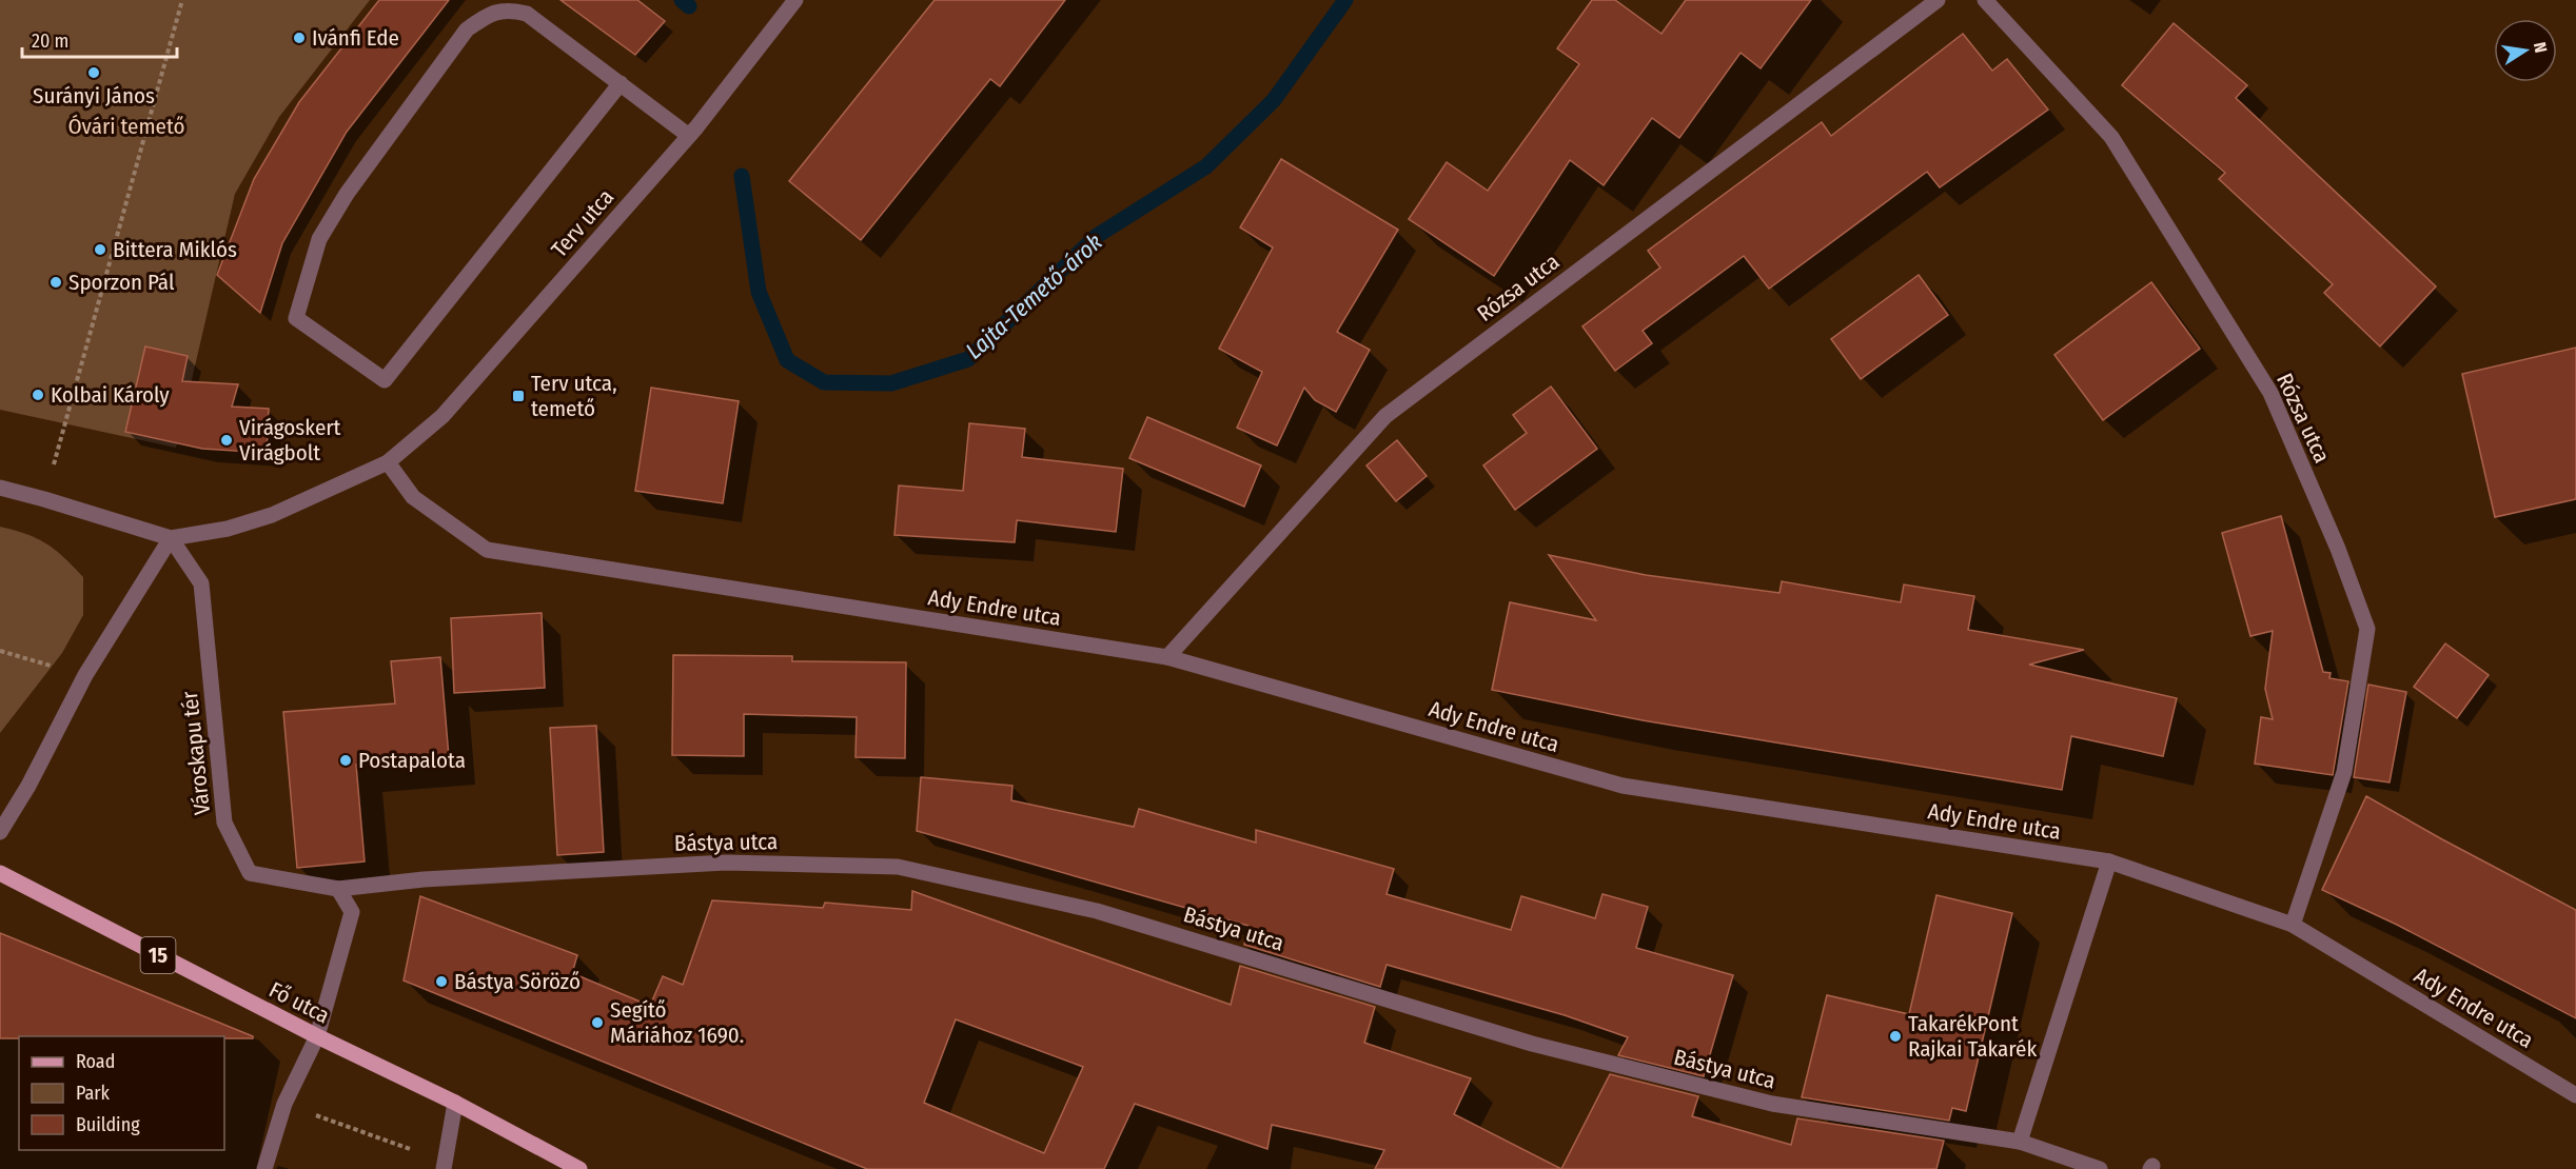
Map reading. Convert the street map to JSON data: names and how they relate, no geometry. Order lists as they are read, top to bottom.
{
  "streets": {
    "main road": ["15", "Fő utca"],
    "street": [
      "Terv utca",
      "Rózsa utca",
      "Ady Endre utca",
      "Városkapu tér",
      "Bástya utca"
    ]
  },
  "crossings": [
    ["Terv utca", "Ady Endre utca"],
    ["Rózsa utca", "Ady Endre utca"],
    ["Városkapu tér", "Bástya utca"]
  ],
  "water": ["Lajta-Temető-árok"],
  "parks": ["Óvári temető"],
  "places": {
    "other": [
      "Ivánfi Ede",
      "Surányi János",
      "Bittera Miklós",
      "Sporzon Pál",
      "Kolbai Károly",
      "Virágoskert Virágbolt",
      "Postapalota",
      "Bástya Söröző",
      "Segítő Máriához 1690.",
      "TakarékPont Rajkai Takarék"
    ],
    "transit": ["Terv utca, temető"]
  },
  "legend": ["Road", "Park", "Building"],
  "scale_bar": "20 m",
  "north": "right"
}
